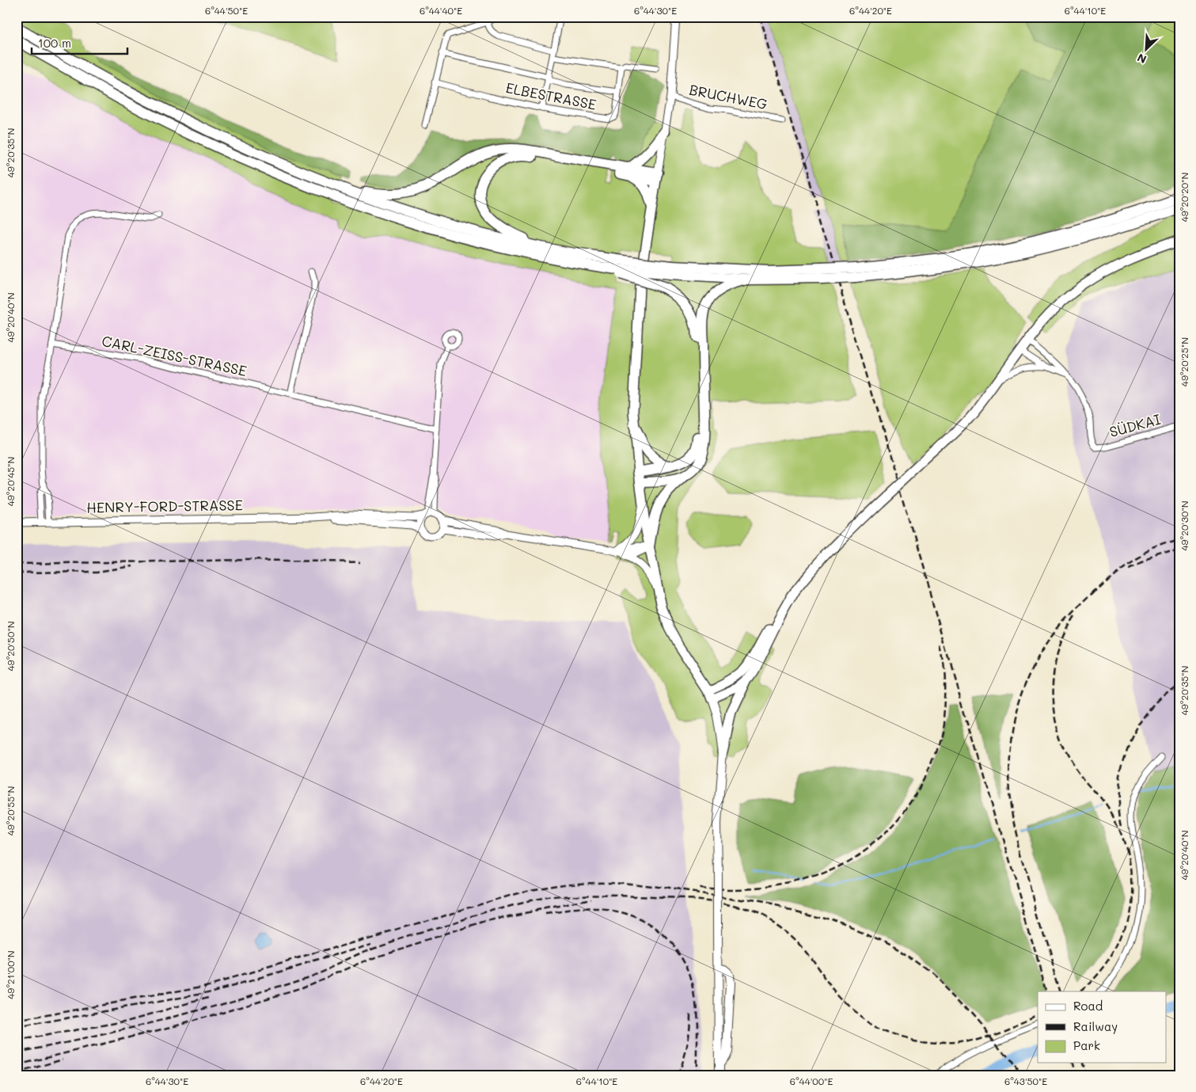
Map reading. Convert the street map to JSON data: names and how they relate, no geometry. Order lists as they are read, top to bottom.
{
  "streets": {
    "street": [
      "ELBESTRASSE",
      "BRUCHWEG",
      "CARL-ZEISS-STRASSE",
      "SÜDKAI",
      "HENRY-FORD-STRASSE"
    ]
  },
  "legend": ["Road", "Railway", "Park"],
  "scale_bar": "100 m",
  "north": "bottom left",
  "coordinates": [
    "6°44'50\"E",
    "6°44'40\"E",
    "6°44'30\"E",
    "6°44'20\"E",
    "6°44'10\"E",
    "49°20'35\"N",
    "49°20'20\"N",
    "49°20'40\"N",
    "49°20'25\"N",
    "49°20'45\"N",
    "49°20'30\"N",
    "49°20'50\"N",
    "49°20'55\"N",
    "49°21'00\"N",
    "6°44'00\"E",
    "6°43'50\"E"
  ]
}
